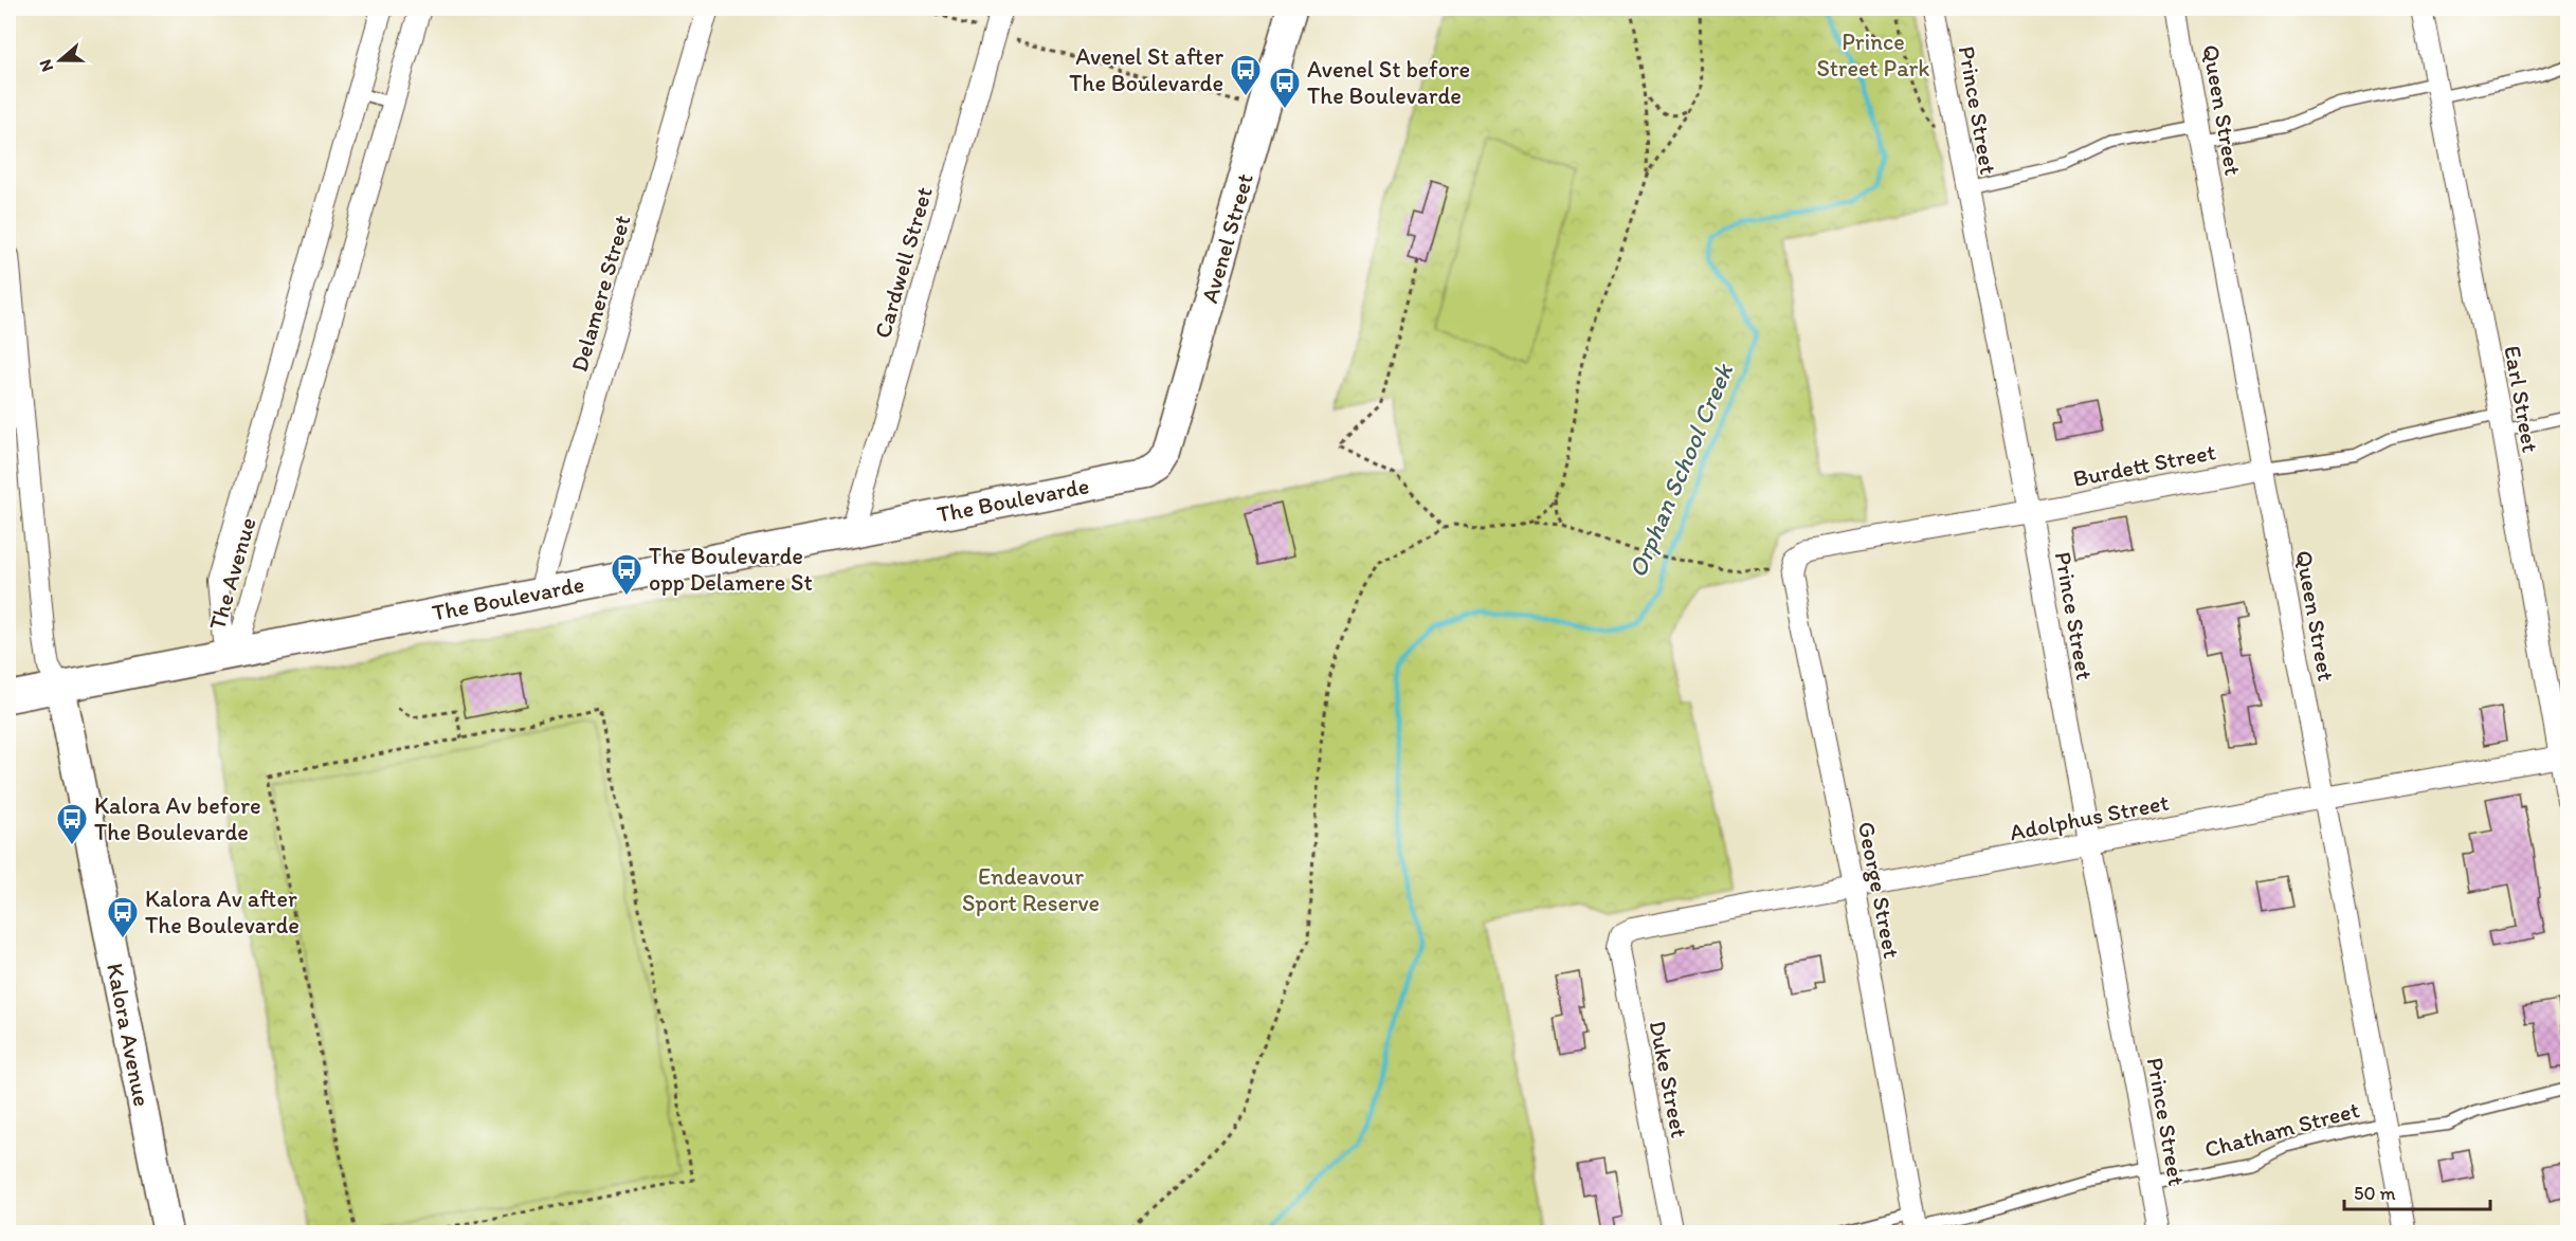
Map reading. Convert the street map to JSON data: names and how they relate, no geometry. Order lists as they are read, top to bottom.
{
  "streets": {
    "street": [
      "Prince Street",
      "Queen Street",
      "Avenel Street",
      "Cardwell Street",
      "Delamere Street",
      "Earl Street",
      "Burdett Street",
      "The Boulevarde",
      "The Avenue",
      "Adolphus Street",
      "George Street",
      "Kalora Avenue",
      "Duke Street"
    ],
    "lane": ["Chatham Street"]
  },
  "crossings": [
    ["Prince Street", "Burdett Street"],
    ["Prince Street", "Adolphus Street"],
    ["Prince Street", "Chatham Street"],
    ["Queen Street", "Burdett Street"],
    ["Queen Street", "Adolphus Street"],
    ["Queen Street", "Chatham Street"],
    ["Avenel Street", "The Boulevarde"],
    ["Cardwell Street", "The Boulevarde"],
    ["Delamere Street", "The Boulevarde"],
    ["Earl Street", "Burdett Street"],
    ["Earl Street", "Adolphus Street"],
    ["Burdett Street", "George Street"],
    ["The Boulevarde", "The Avenue"],
    ["The Boulevarde", "Kalora Avenue"],
    ["Adolphus Street", "George Street"],
    ["Adolphus Street", "Duke Street"],
    ["George Street", "Chatham Street"]
  ],
  "water": ["Orphan School Creek"],
  "parks": ["Prince Street Park", "Endeavour Sport Reserve"],
  "places": {
    "bus stop": [
      "Avenel St after The Boulevarde",
      "Avenel St before The Boulevarde",
      "The Boulevarde opp Delamere St",
      "Kalora Av before The Boulevarde",
      "Kalora Av after The Boulevarde"
    ]
  },
  "scale_bar": "50 m",
  "north": "left"
}
